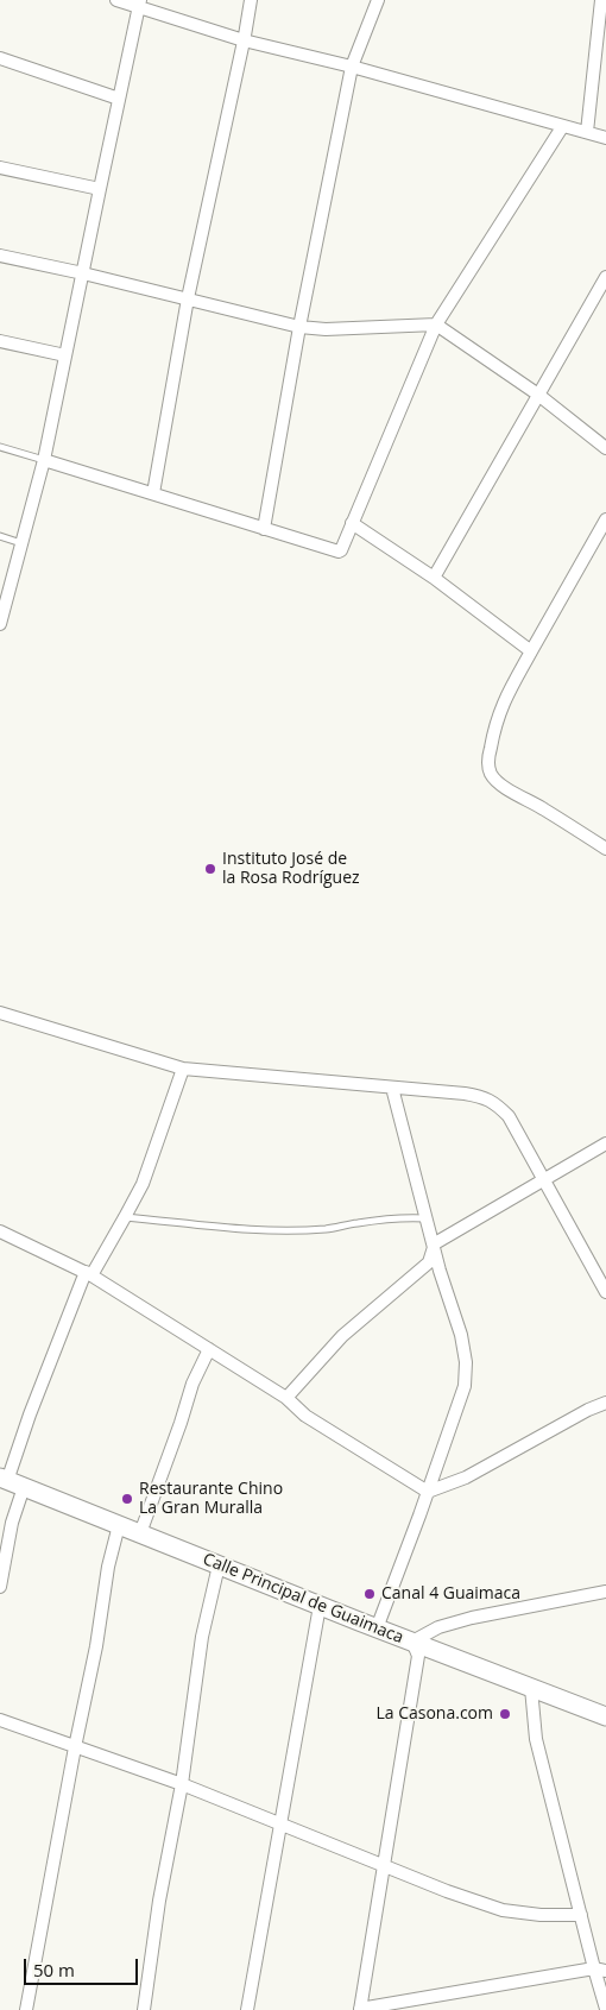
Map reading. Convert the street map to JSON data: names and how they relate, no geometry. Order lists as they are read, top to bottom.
{
  "streets": {
    "main road": ["Calle Principal de Guaimaca"]
  },
  "places": [
    "Instituto José de la Rosa Rodríguez",
    "Restaurante Chino La Gran Muralla",
    "Canal 4 Guaimaca",
    "La Casona.com"
  ],
  "scale_bar": "50 m"
}
